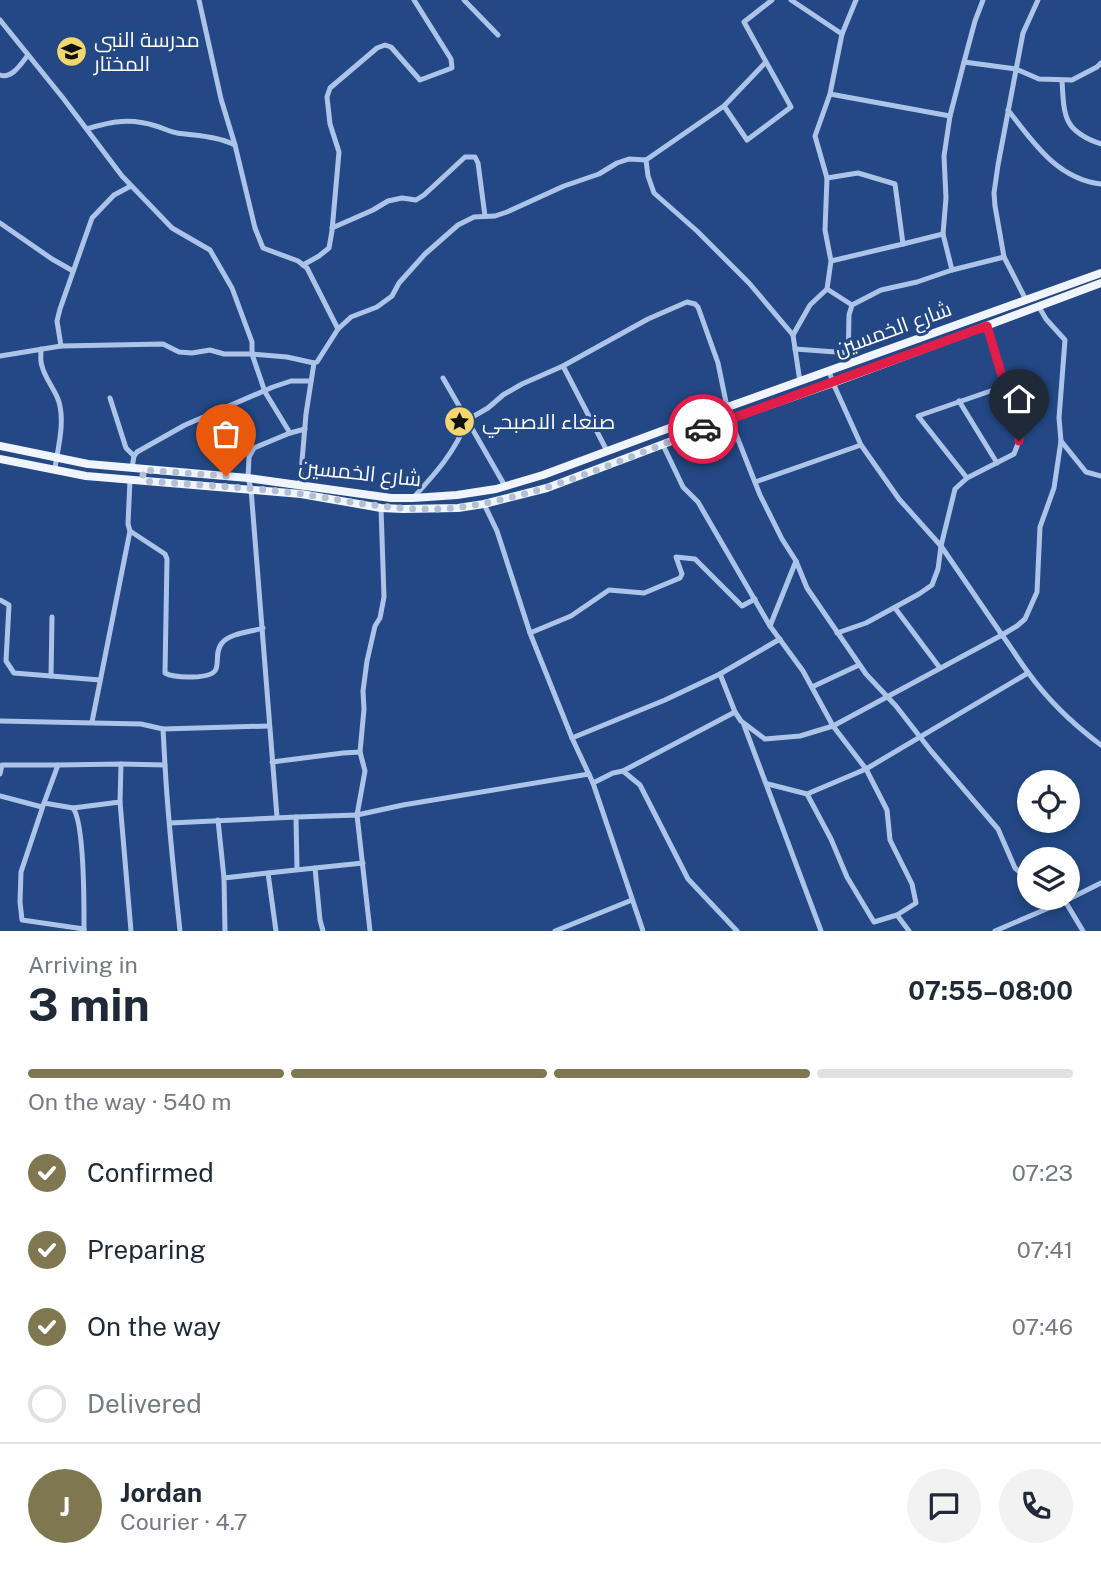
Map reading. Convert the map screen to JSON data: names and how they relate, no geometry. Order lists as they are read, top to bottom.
{
  "streets": {
    "main road": ["شارع الخمسين"]
  },
  "places": {
    "school or university": ["مدرسة النبي المختار"],
    "place": ["صنعاء الاصبحي"]
  },
  "page": {
    "heading": ["3 min", "Arriving in", "07:55–08:00"],
    "panel": ["Jordan", "Courier · 4.7"],
    "bar": "On the way · 540 m",
    "list": [
      ["Confirmed", "07:23"],
      ["Preparing", "07:41"],
      ["On the way", "07:46"],
      "Delivered"
    ],
    "round": "J"
  }
}
